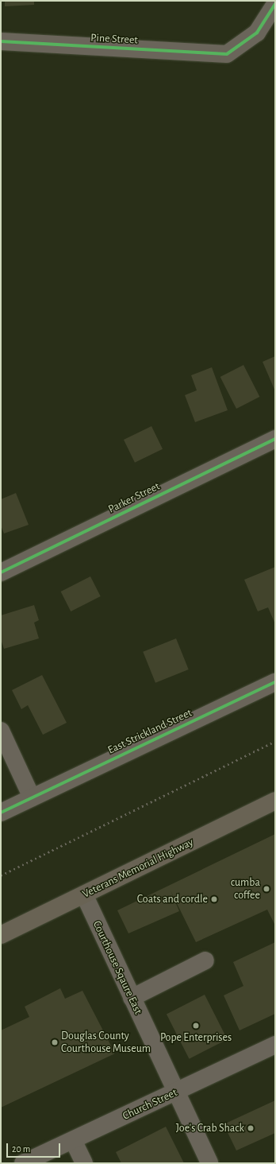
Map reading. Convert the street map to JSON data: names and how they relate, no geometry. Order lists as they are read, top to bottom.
{
  "streets": {
    "main road": ["Veterans Memorial Highway"],
    "street": [
      "Pine Street",
      "Parker Street",
      "East Strickland Street",
      "Courthouse Sqaure East",
      "Church Street"
    ]
  },
  "crossings": [
    ["Veterans Memorial Highway", "Courthouse Sqaure East"],
    ["Courthouse Sqaure East", "Church Street"]
  ],
  "places": [
    "cumba coffee",
    "Coats and cordle",
    "Pope Enterprises",
    "Douglas County Courthouse Museum",
    "Joe's Crab Shack"
  ],
  "scale_bar": "20 m"
}
